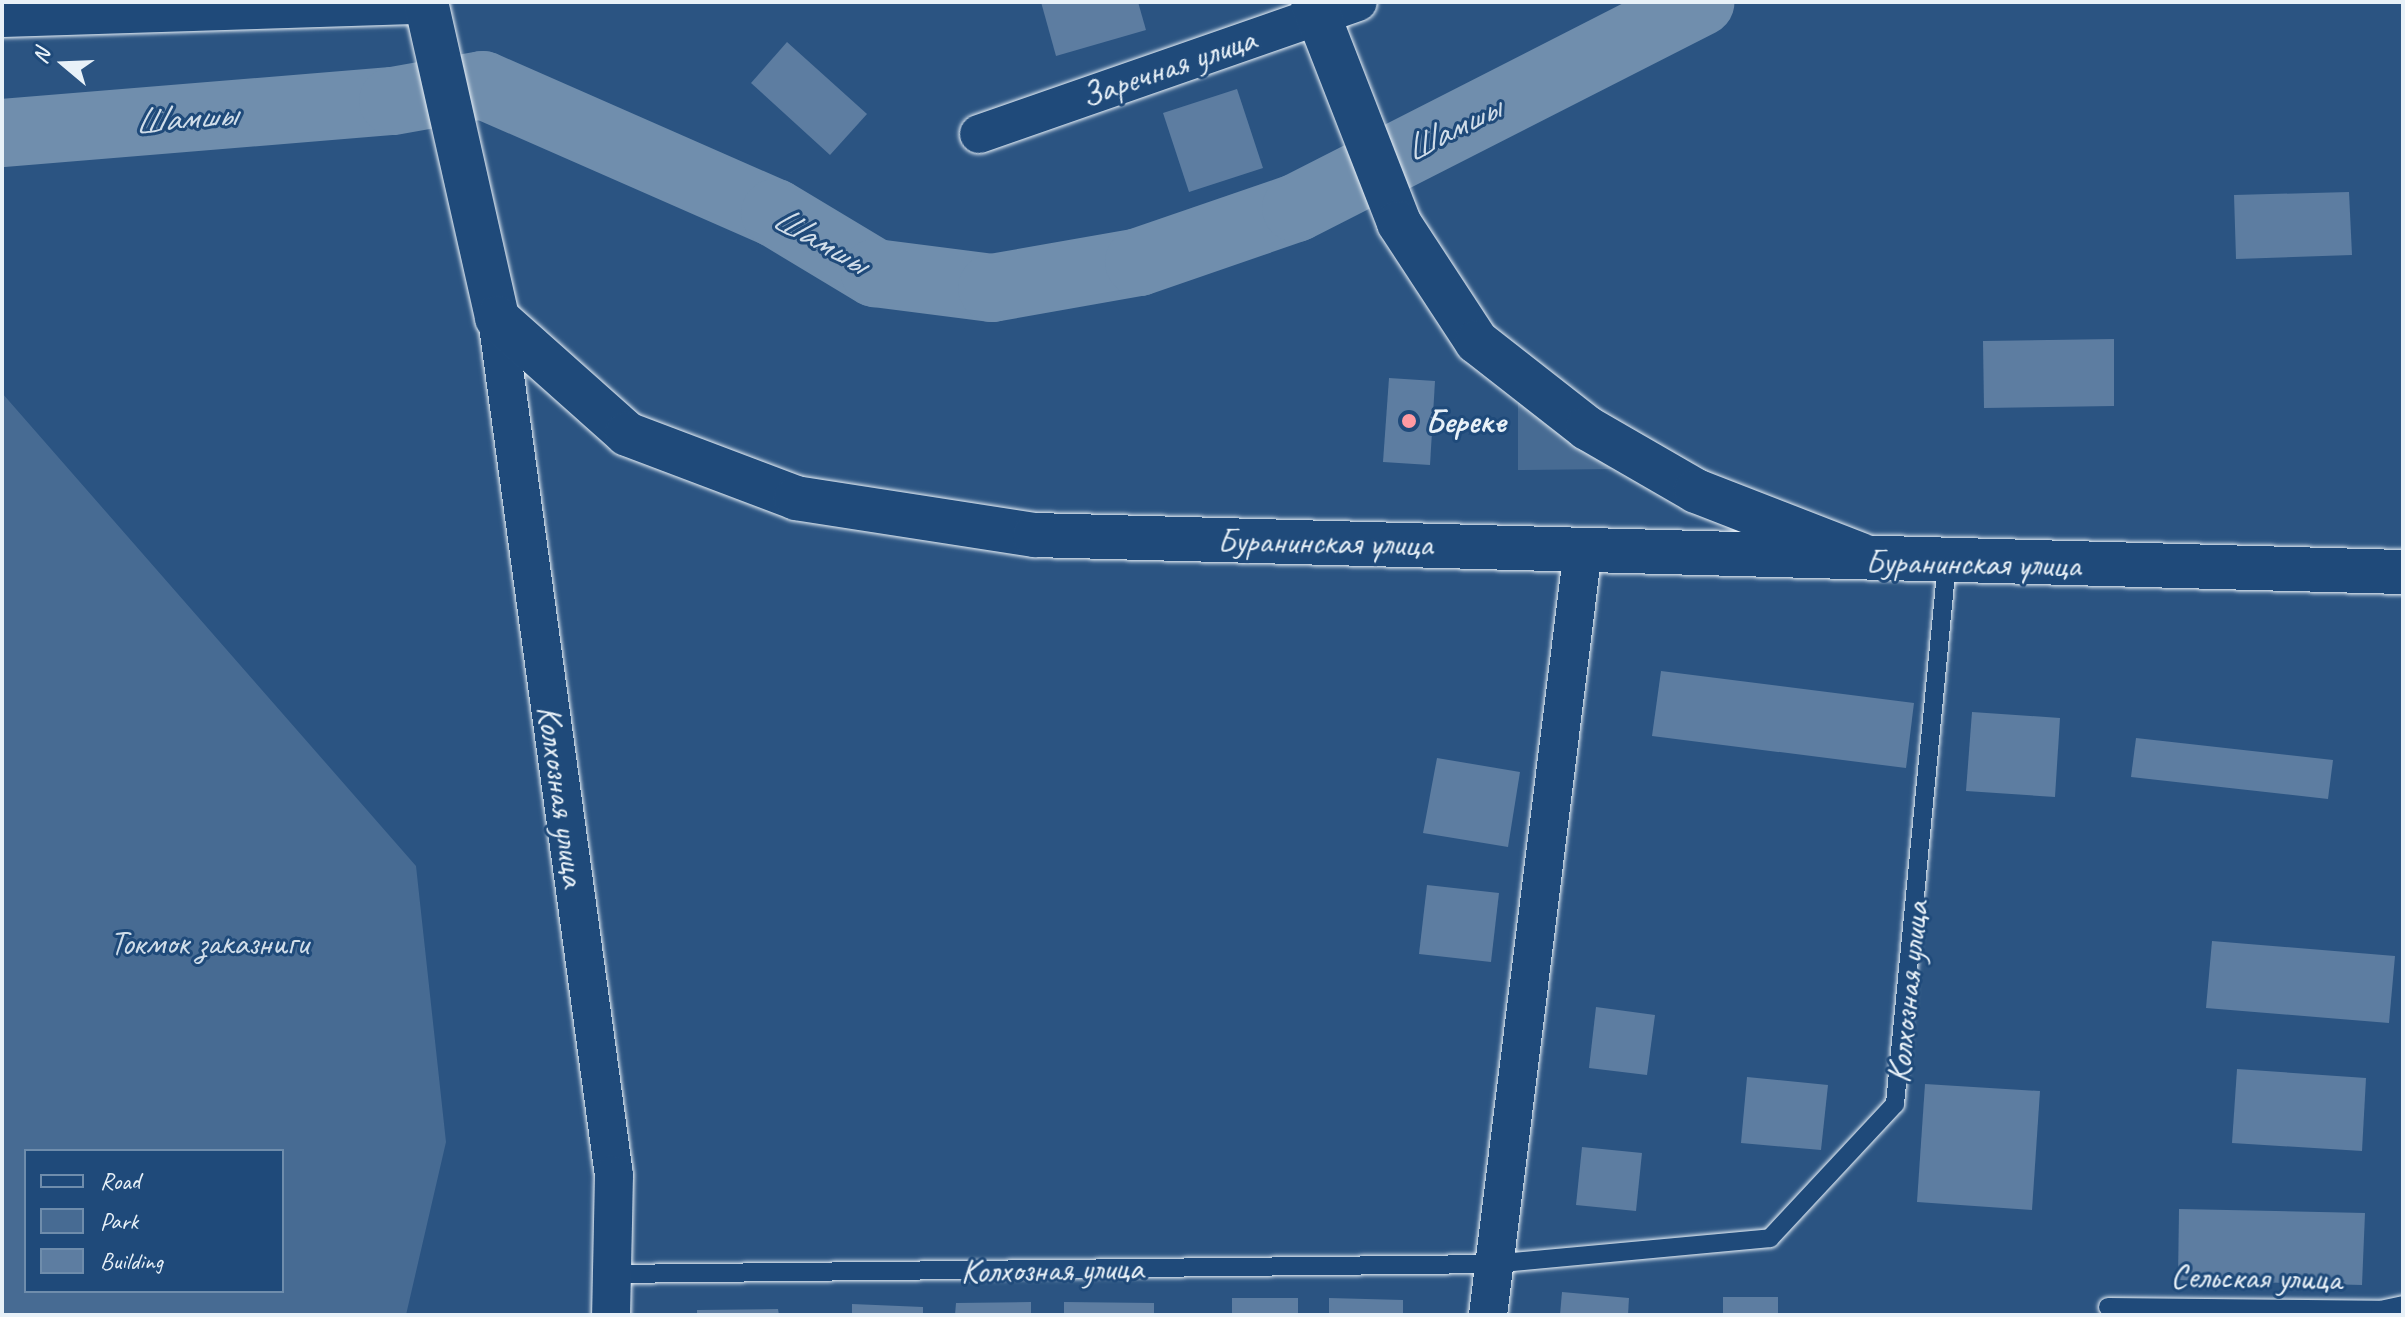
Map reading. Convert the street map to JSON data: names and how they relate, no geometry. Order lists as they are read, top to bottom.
{
  "streets": {
    "main road": ["Буранинская улица"],
    "street": ["Заречная улица", "Колхозная улица"],
    "lane": ["Сельская улица"]
  },
  "crossings": [
    ["Буранинская улица", "Колхозная улица"]
  ],
  "water": ["Шамшы"],
  "parks": ["Токмок заказниги"],
  "places": ["Береке"],
  "legend": ["Road", "Park", "Building"],
  "north": "left"
}
